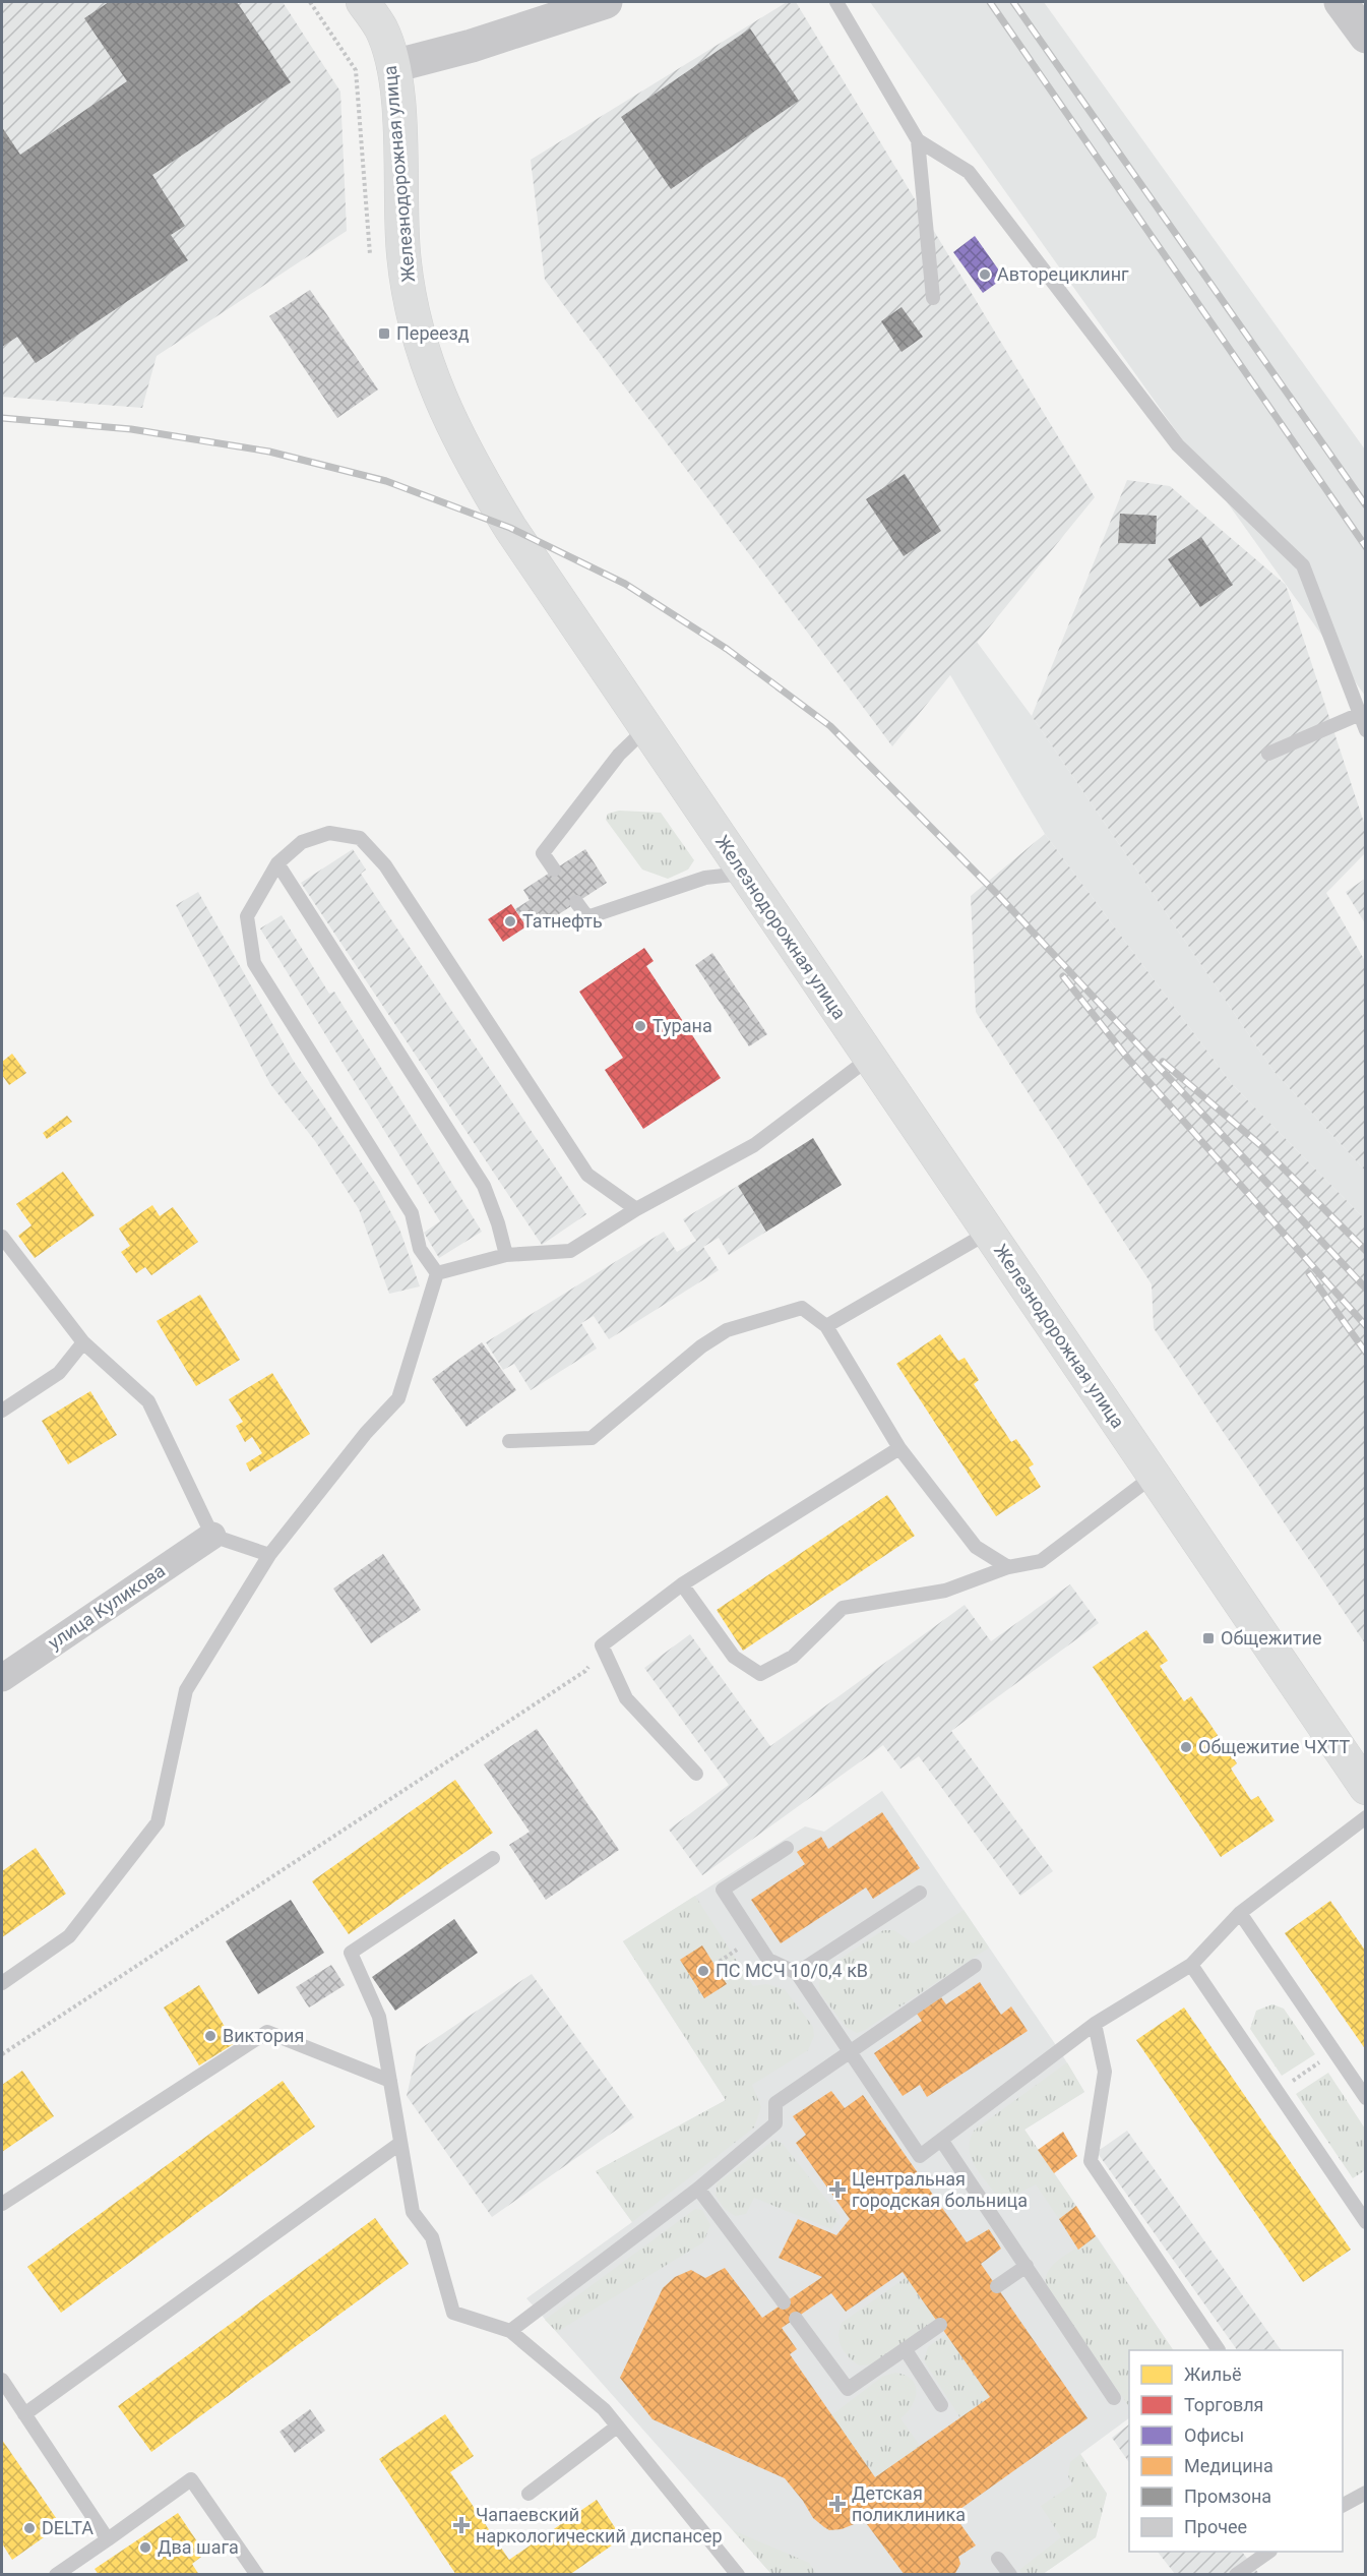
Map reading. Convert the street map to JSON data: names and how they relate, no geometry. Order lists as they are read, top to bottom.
{
  "streets": {
    "main road": ["Железнодорожная улица"],
    "street": ["улица Куликова"]
  },
  "places": {
    "other": [
      "Авторециклинг",
      "Татнефть",
      "Турана",
      "Общежитие ЧХТТ",
      "ПС МСЧ 10/0,4 кВ",
      "Виктория",
      "DELTA",
      "Два шага"
    ],
    "transit": ["Переезд", "Общежитие"],
    "health": ["Центральная городская больница", "Детская поликлиника", "Чапаевский наркологический диспансер"]
  },
  "legend": [
    "Жильё",
    "Торговля",
    "Офисы",
    "Медицина",
    "Промзона",
    "Прочее"
  ]
}
